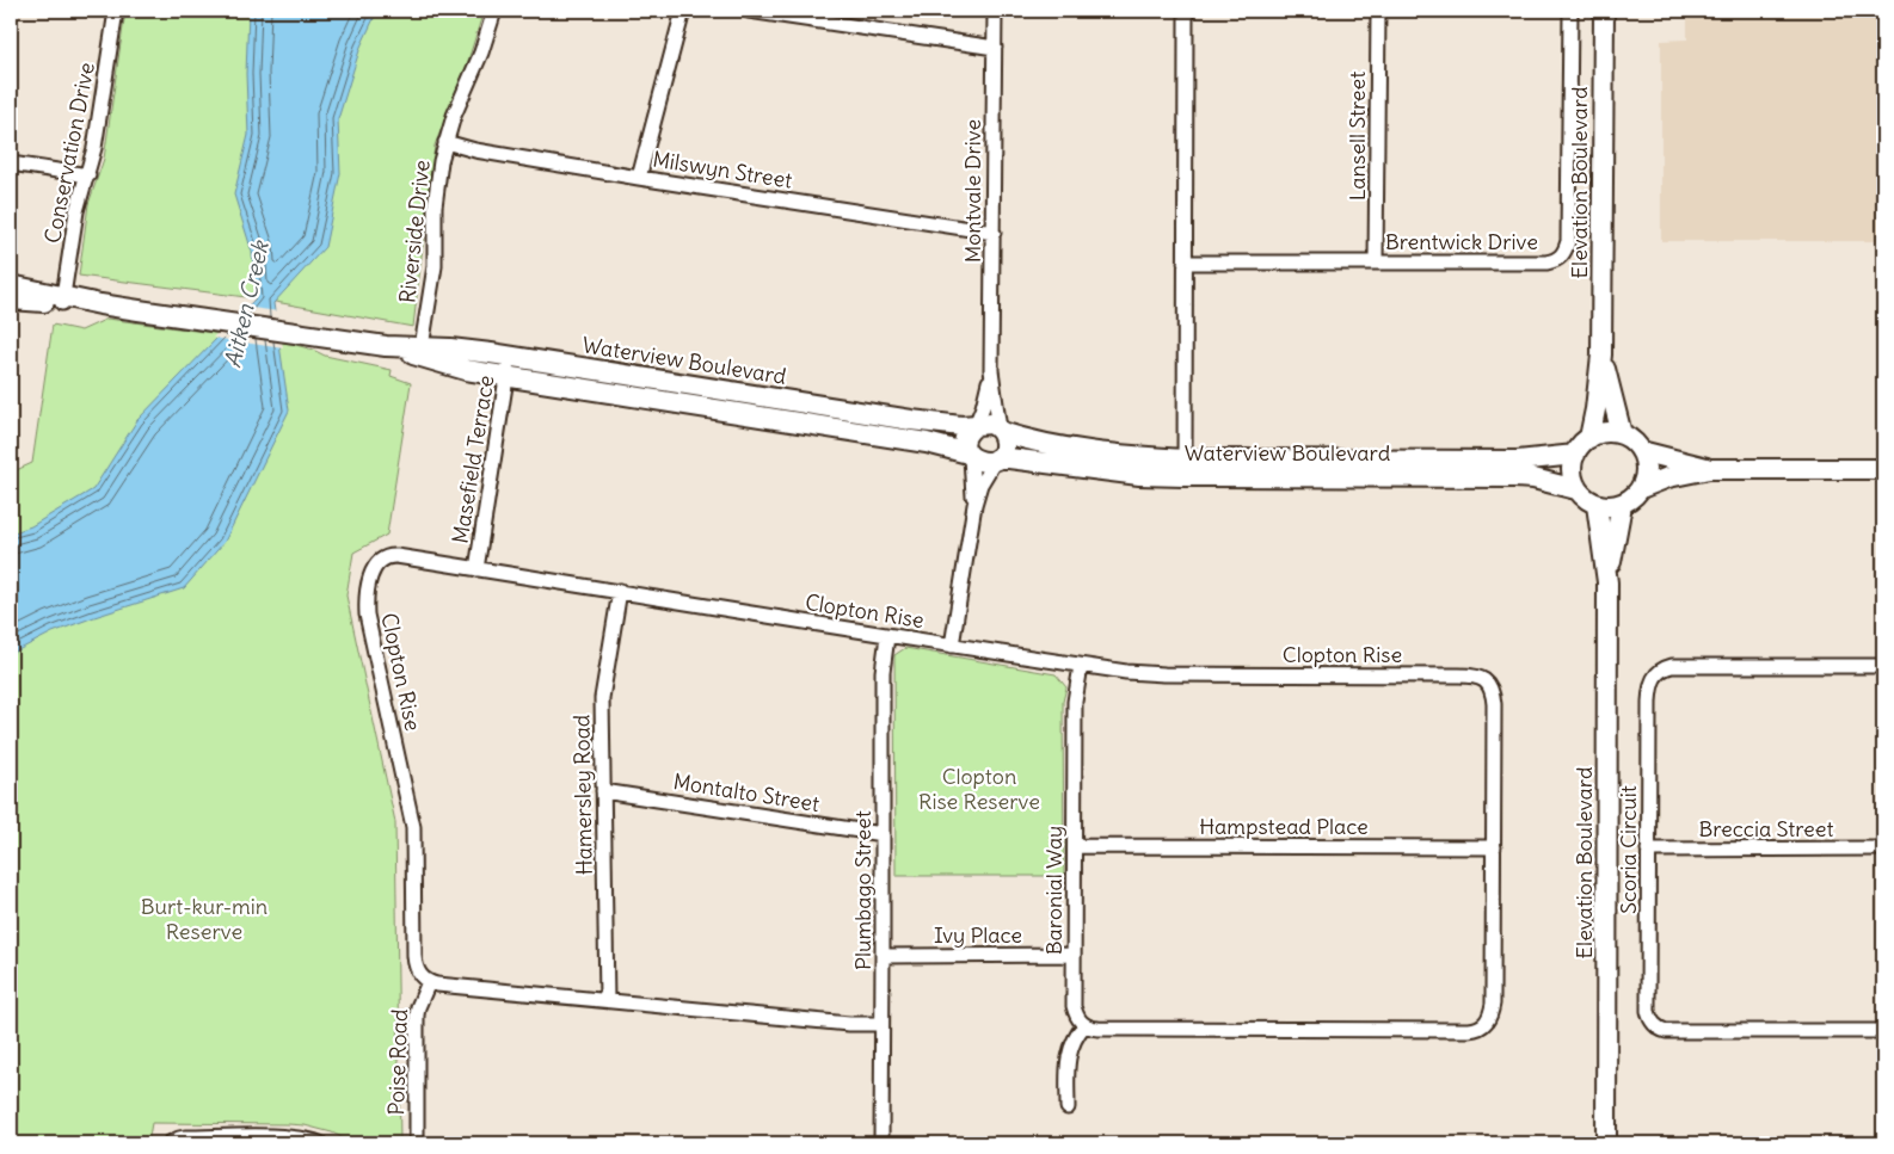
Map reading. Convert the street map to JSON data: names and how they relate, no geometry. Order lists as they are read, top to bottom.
{
  "streets": {
    "street": [
      "Lansell Street",
      "Conservation Drive",
      "Milswyn Street",
      "Elevation Boulevard",
      "Montvale Drive",
      "Riverside Drive",
      "Brentwick Drive",
      "Waterview Boulevard",
      "Masefield Terrace",
      "Clopton Rise",
      "Montalto Street",
      "Hamersley Road",
      "Hampstead Place",
      "Breccia Street",
      "Scoria Circuit",
      "Plumbago Street",
      "Baronial Way",
      "Ivy Place",
      "Poise Road"
    ]
  },
  "crossings": [
    ["Lansell Street", "Brentwick Drive"],
    ["Conservation Drive", "Waterview Boulevard"],
    ["Milswyn Street", "Montvale Drive"],
    ["Milswyn Street", "Riverside Drive"],
    ["Elevation Boulevard", "Waterview Boulevard"],
    ["Montvale Drive", "Waterview Boulevard"],
    ["Riverside Drive", "Waterview Boulevard"],
    ["Waterview Boulevard", "Masefield Terrace"],
    ["Masefield Terrace", "Clopton Rise"],
    ["Clopton Rise", "Hamersley Road"],
    ["Clopton Rise", "Hampstead Place"],
    ["Clopton Rise", "Plumbago Street"],
    ["Clopton Rise", "Baronial Way"],
    ["Clopton Rise", "Poise Road"],
    ["Montalto Street", "Hamersley Road"],
    ["Montalto Street", "Plumbago Street"],
    ["Hampstead Place", "Baronial Way"],
    ["Breccia Street", "Scoria Circuit"],
    ["Plumbago Street", "Ivy Place"],
    ["Baronial Way", "Ivy Place"]
  ],
  "water": ["Aitken Creek"],
  "parks": ["Clopton Rise Reserve", "Burt-kur-min Reserve"]
}
